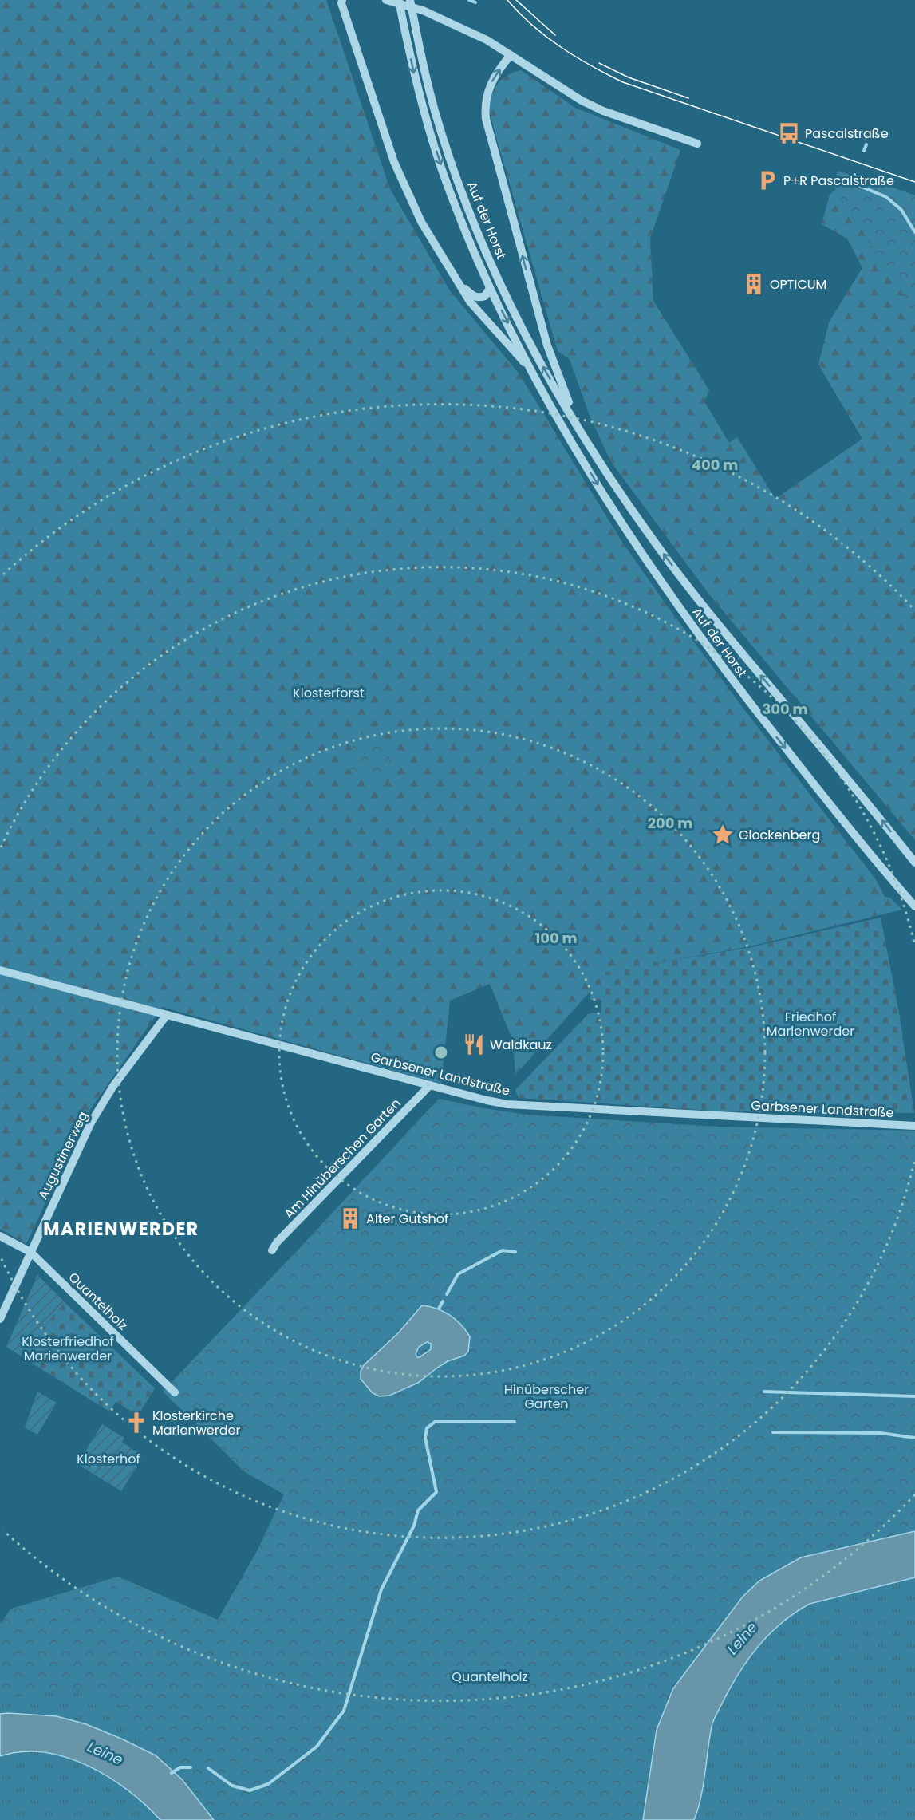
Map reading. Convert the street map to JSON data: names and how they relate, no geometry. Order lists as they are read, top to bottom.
{
  "streets": {
    "street": [
      "Auf der Horst",
      "Garbsener Landstraße",
      "Augustinerweg",
      "Am Hinüberschen Garten",
      "Quantelholz"
    ]
  },
  "crossings": [
    ["Garbsener Landstraße", "Augustinerweg"],
    ["Garbsener Landstraße", "Am Hinüberschen Garten"],
    ["Augustinerweg", "Quantelholz"]
  ],
  "districts": ["MARIENWERDER"],
  "water": ["Leine"],
  "parks": [
    "Klosterforst",
    "Friedhof Marienwerder",
    "Klosterfriedhof Marienwerder",
    "Hinüberscher Garten",
    "Klosterhof",
    "Quantelholz"
  ],
  "places": {
    "bus stop": ["Pascalstraße"],
    "parking": ["P+R Pascalstraße"],
    "building": ["OPTICUM", "Alter Gutshof"],
    "place": ["Glockenberg"],
    "restaurant": ["Waldkauz"],
    "church": ["Klosterkirche Marienwerder"]
  },
  "rings": [
    "400 m",
    "300 m",
    "200 m",
    "100 m"
  ]
}
